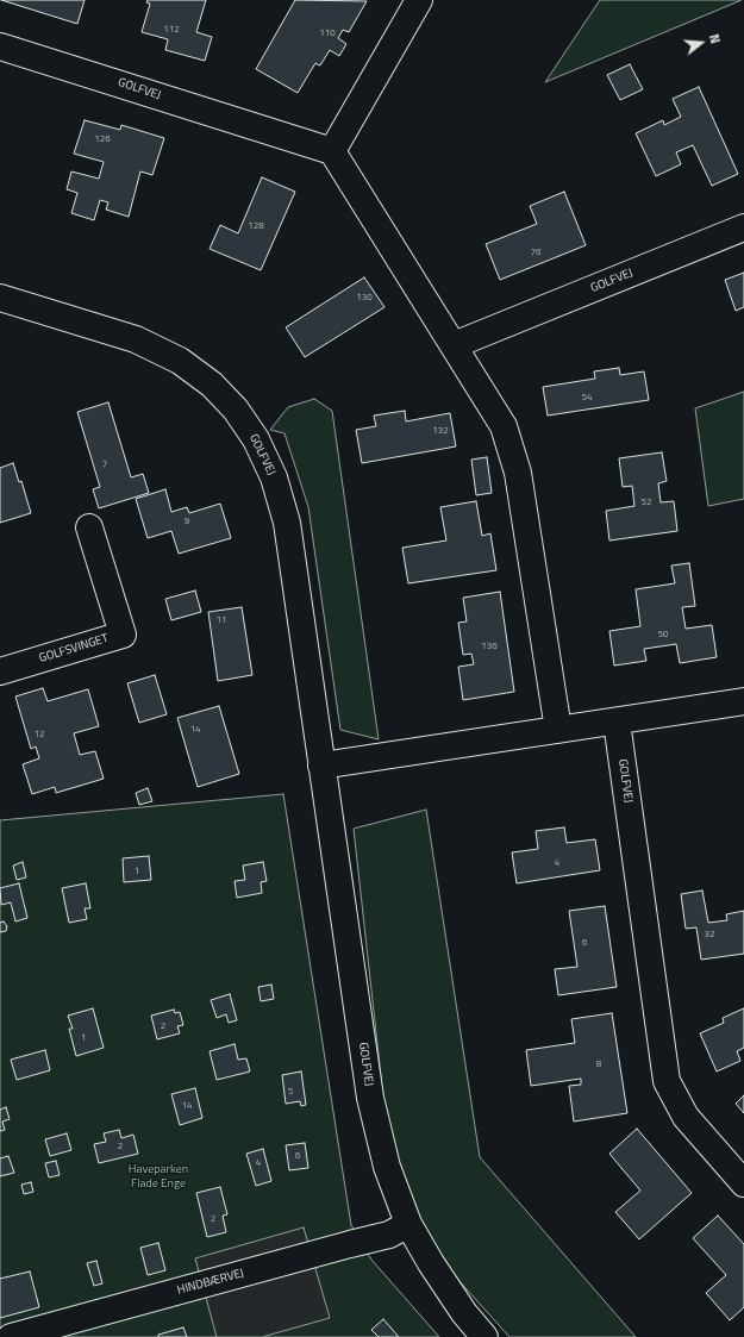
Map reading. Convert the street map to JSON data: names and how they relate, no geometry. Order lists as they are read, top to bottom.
{
  "streets": {
    "street": ["GOLFVEJ", "GOLFSVINGET", "HINDBÆRVEJ"]
  },
  "crossings": [
    ["GOLFVEJ", "HINDBÆRVEJ"]
  ],
  "parks": ["Haveparken Flade Enge"],
  "house_numbers": [
    "112",
    "110",
    "126",
    "128",
    "76",
    "130",
    "54",
    "132",
    "7",
    "52",
    "9",
    "11",
    "50",
    "136",
    "14",
    "12",
    "4",
    "1",
    "32",
    "6",
    "2",
    "1",
    "8",
    "5",
    "14",
    "2",
    "6",
    "4",
    "2"
  ],
  "north": "right"
}
